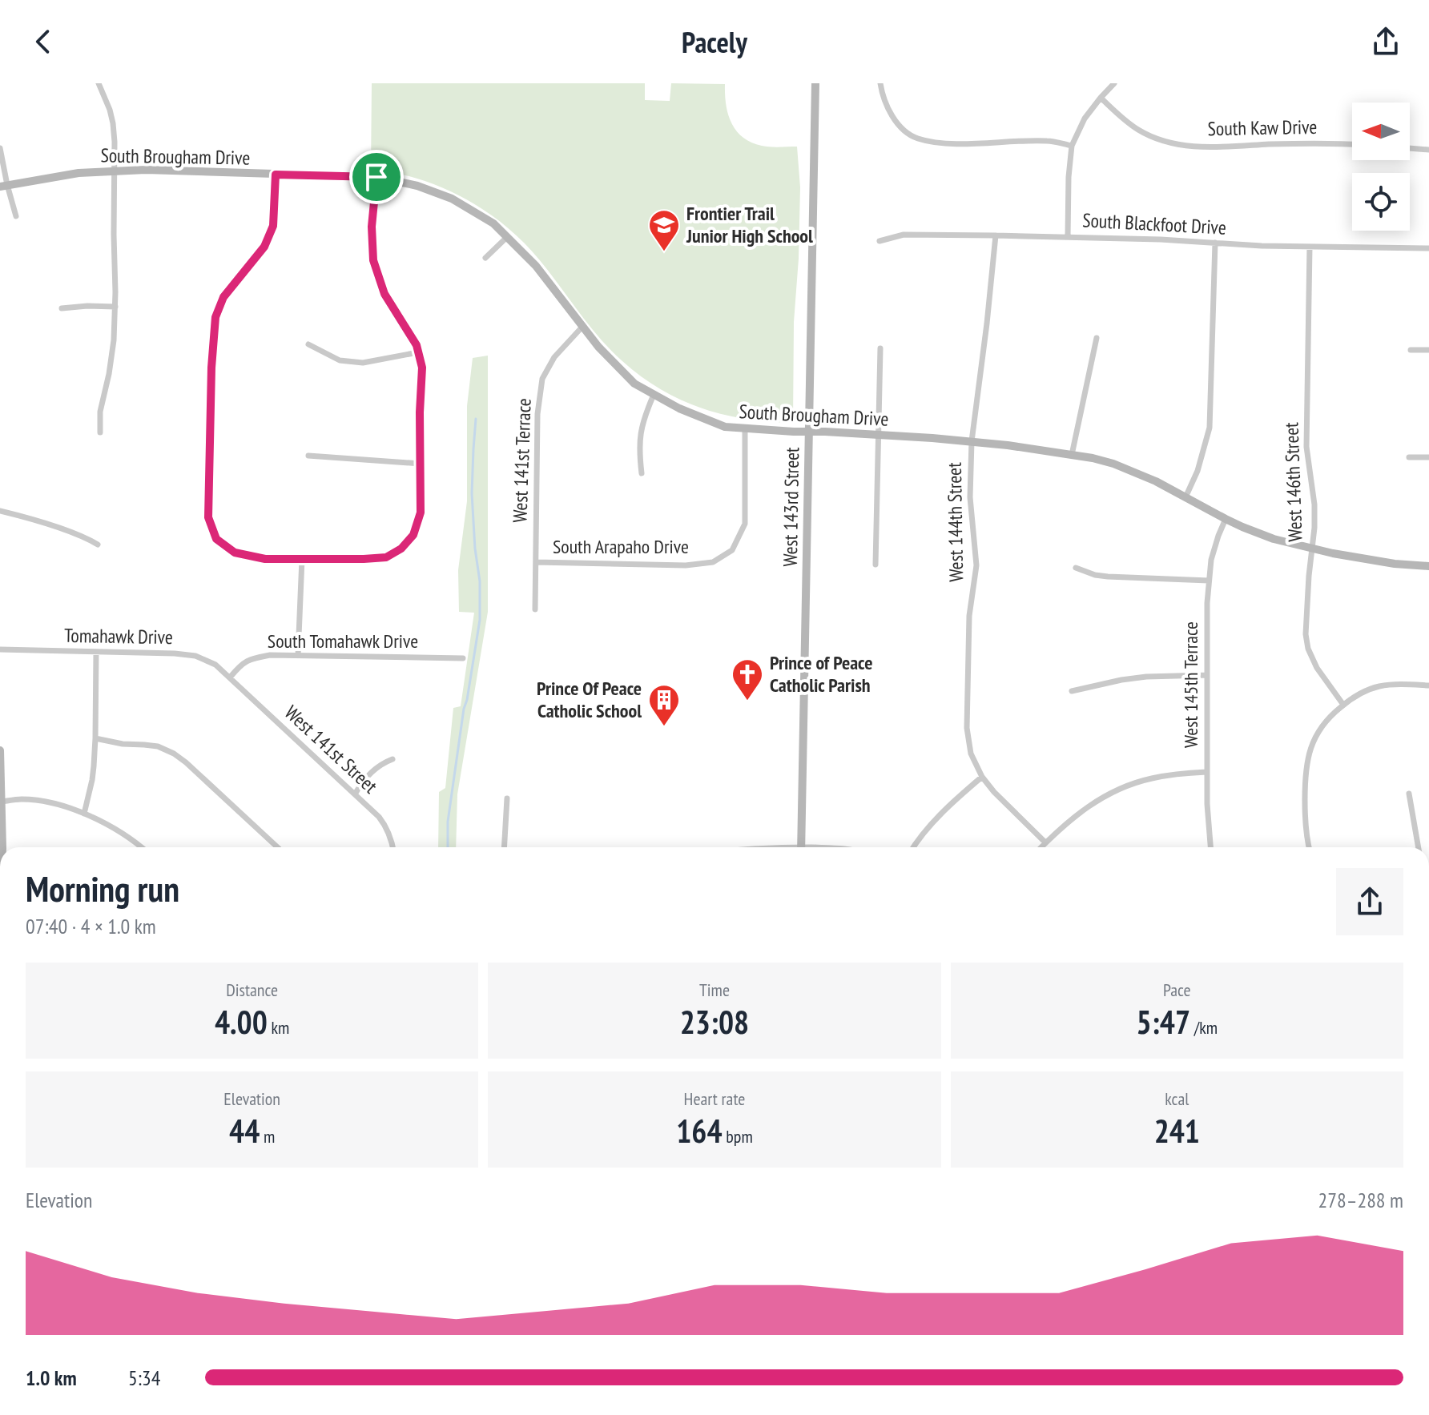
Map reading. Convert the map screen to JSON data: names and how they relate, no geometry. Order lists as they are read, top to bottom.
{
  "streets": {
    "street": [
      "South Kaw Drive",
      "South Brougham Drive",
      "South Blackfoot Drive",
      "West 141st Terrace",
      "West 146th Street",
      "West 143rd Street",
      "West 144th Street",
      "South Arapaho Drive",
      "Tomahawk Drive",
      "South Tomahawk Drive",
      "West 145th Terrace",
      "West 141st Street"
    ]
  },
  "crossings": [
    ["South Brougham Drive", "West 141st Terrace"],
    ["South Brougham Drive", "West 146th Street"],
    ["South Brougham Drive", "West 143rd Street"],
    ["South Brougham Drive", "West 144th Street"],
    ["South Brougham Drive", "South Arapaho Drive"],
    ["South Brougham Drive", "West 145th Terrace"],
    ["South Blackfoot Drive", "West 146th Street"],
    ["South Blackfoot Drive", "West 144th Street"],
    ["West 141st Terrace", "South Arapaho Drive"],
    ["Tomahawk Drive", "South Tomahawk Drive"],
    ["Tomahawk Drive", "West 141st Street"],
    ["South Tomahawk Drive", "West 141st Street"]
  ],
  "places": {
    "school or university": ["Frontier Trail Junior High School"],
    "church": ["Prince of Peace Catholic Parish"],
    "building": ["Prince Of Peace Catholic School"]
  },
  "north": "left",
  "page": {
    "header": "Pacely",
    "heading": ["Morning run", "07:40 · 4 × 1.0 km"],
    "stats": [
      ["Distance", "4.00 km"],
      ["Time", "23:08"],
      ["Pace", "5:47 /km"],
      ["Elevation", "44 m"],
      ["Heart rate", "164 bpm"],
      ["kcal", "241"]
    ],
    "chart": ["Elevation", "278–288 m"],
    "list": [
      {
        "name": "1.0 km",
        "note": "5:34"
      }
    ]
  }
}
